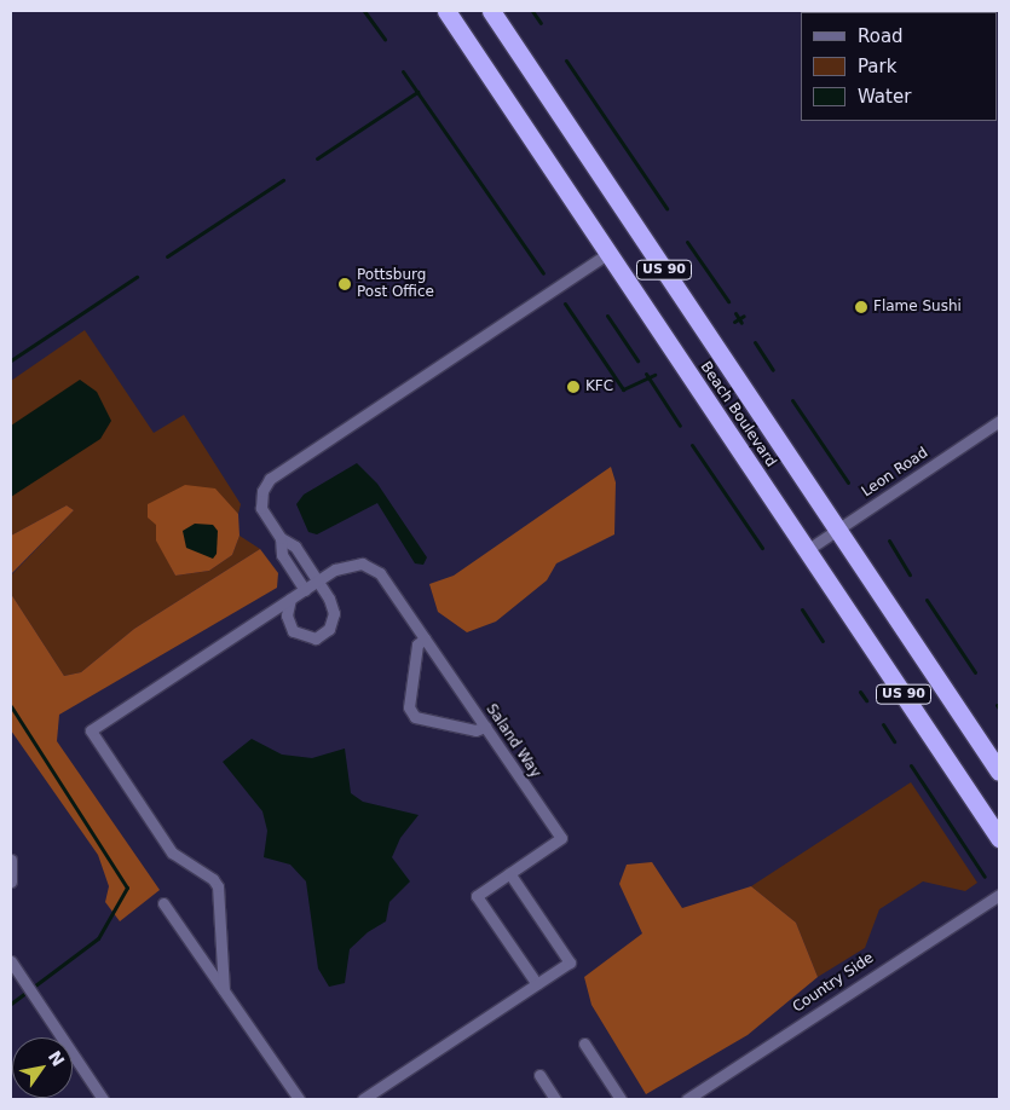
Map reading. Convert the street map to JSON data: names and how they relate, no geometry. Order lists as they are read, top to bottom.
{
  "streets": {
    "highway": ["US 90", "Beach Boulevard"],
    "street": ["Leon Road", "Saland Way", "Country Side"]
  },
  "crossings": [
    ["US 90", "Leon Road"],
    ["Beach Boulevard", "Leon Road"]
  ],
  "places": ["Pottsburg Post Office", "Flame Sushi", "KFC"],
  "legend": ["Road", "Park", "Water"],
  "north": "top right"
}
